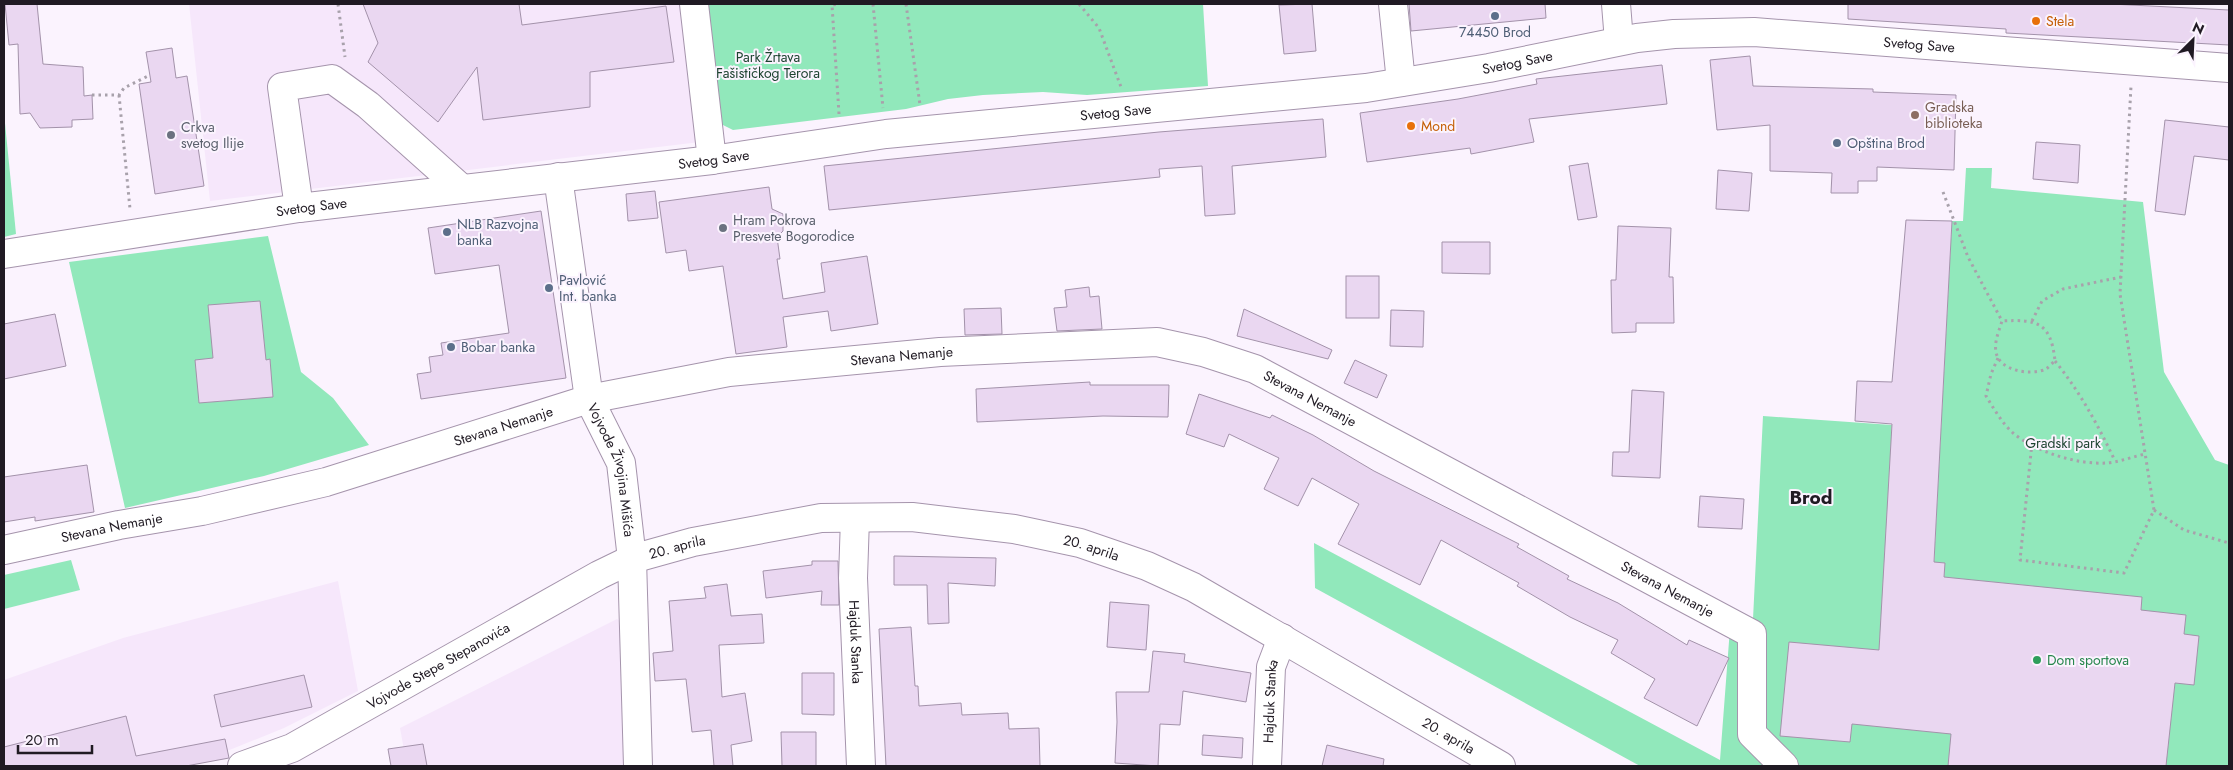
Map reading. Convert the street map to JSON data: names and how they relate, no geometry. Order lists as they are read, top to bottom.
{
  "streets": {
    "street": [
      "Svetog Save",
      "Stevana Nemanje",
      "Vojvode Živojina Mišića",
      "20. aprila",
      "Hajduk Stanka",
      "Vojvode Stepe Stepanovića"
    ]
  },
  "crossings": [
    ["Svetog Save", "Vojvode Živojina Mišića"],
    ["Stevana Nemanje", "Vojvode Živojina Mišića"],
    ["Vojvode Živojina Mišića", "20. aprila"],
    ["Vojvode Živojina Mišića", "Vojvode Stepe Stepanovića"],
    ["20. aprila", "Hajduk Stanka"],
    ["20. aprila", "Vojvode Stepe Stepanovića"]
  ],
  "districts": ["Brod"],
  "parks": ["Park Žrtava Fašističkog Terora", "Gradski park"],
  "places": [
    "74450 Brod",
    "Stela",
    "Gradska biblioteka",
    "Mond",
    "Crkva svetog Ilije",
    "Opština Brod",
    "Hram Pokrova Presvete Bogorodice",
    "NLB Razvojna banka",
    "Pavlović Int. banka",
    "Bobar banka",
    "Dom sportova"
  ],
  "scale_bar": "20 m",
  "north": "top right"
}
